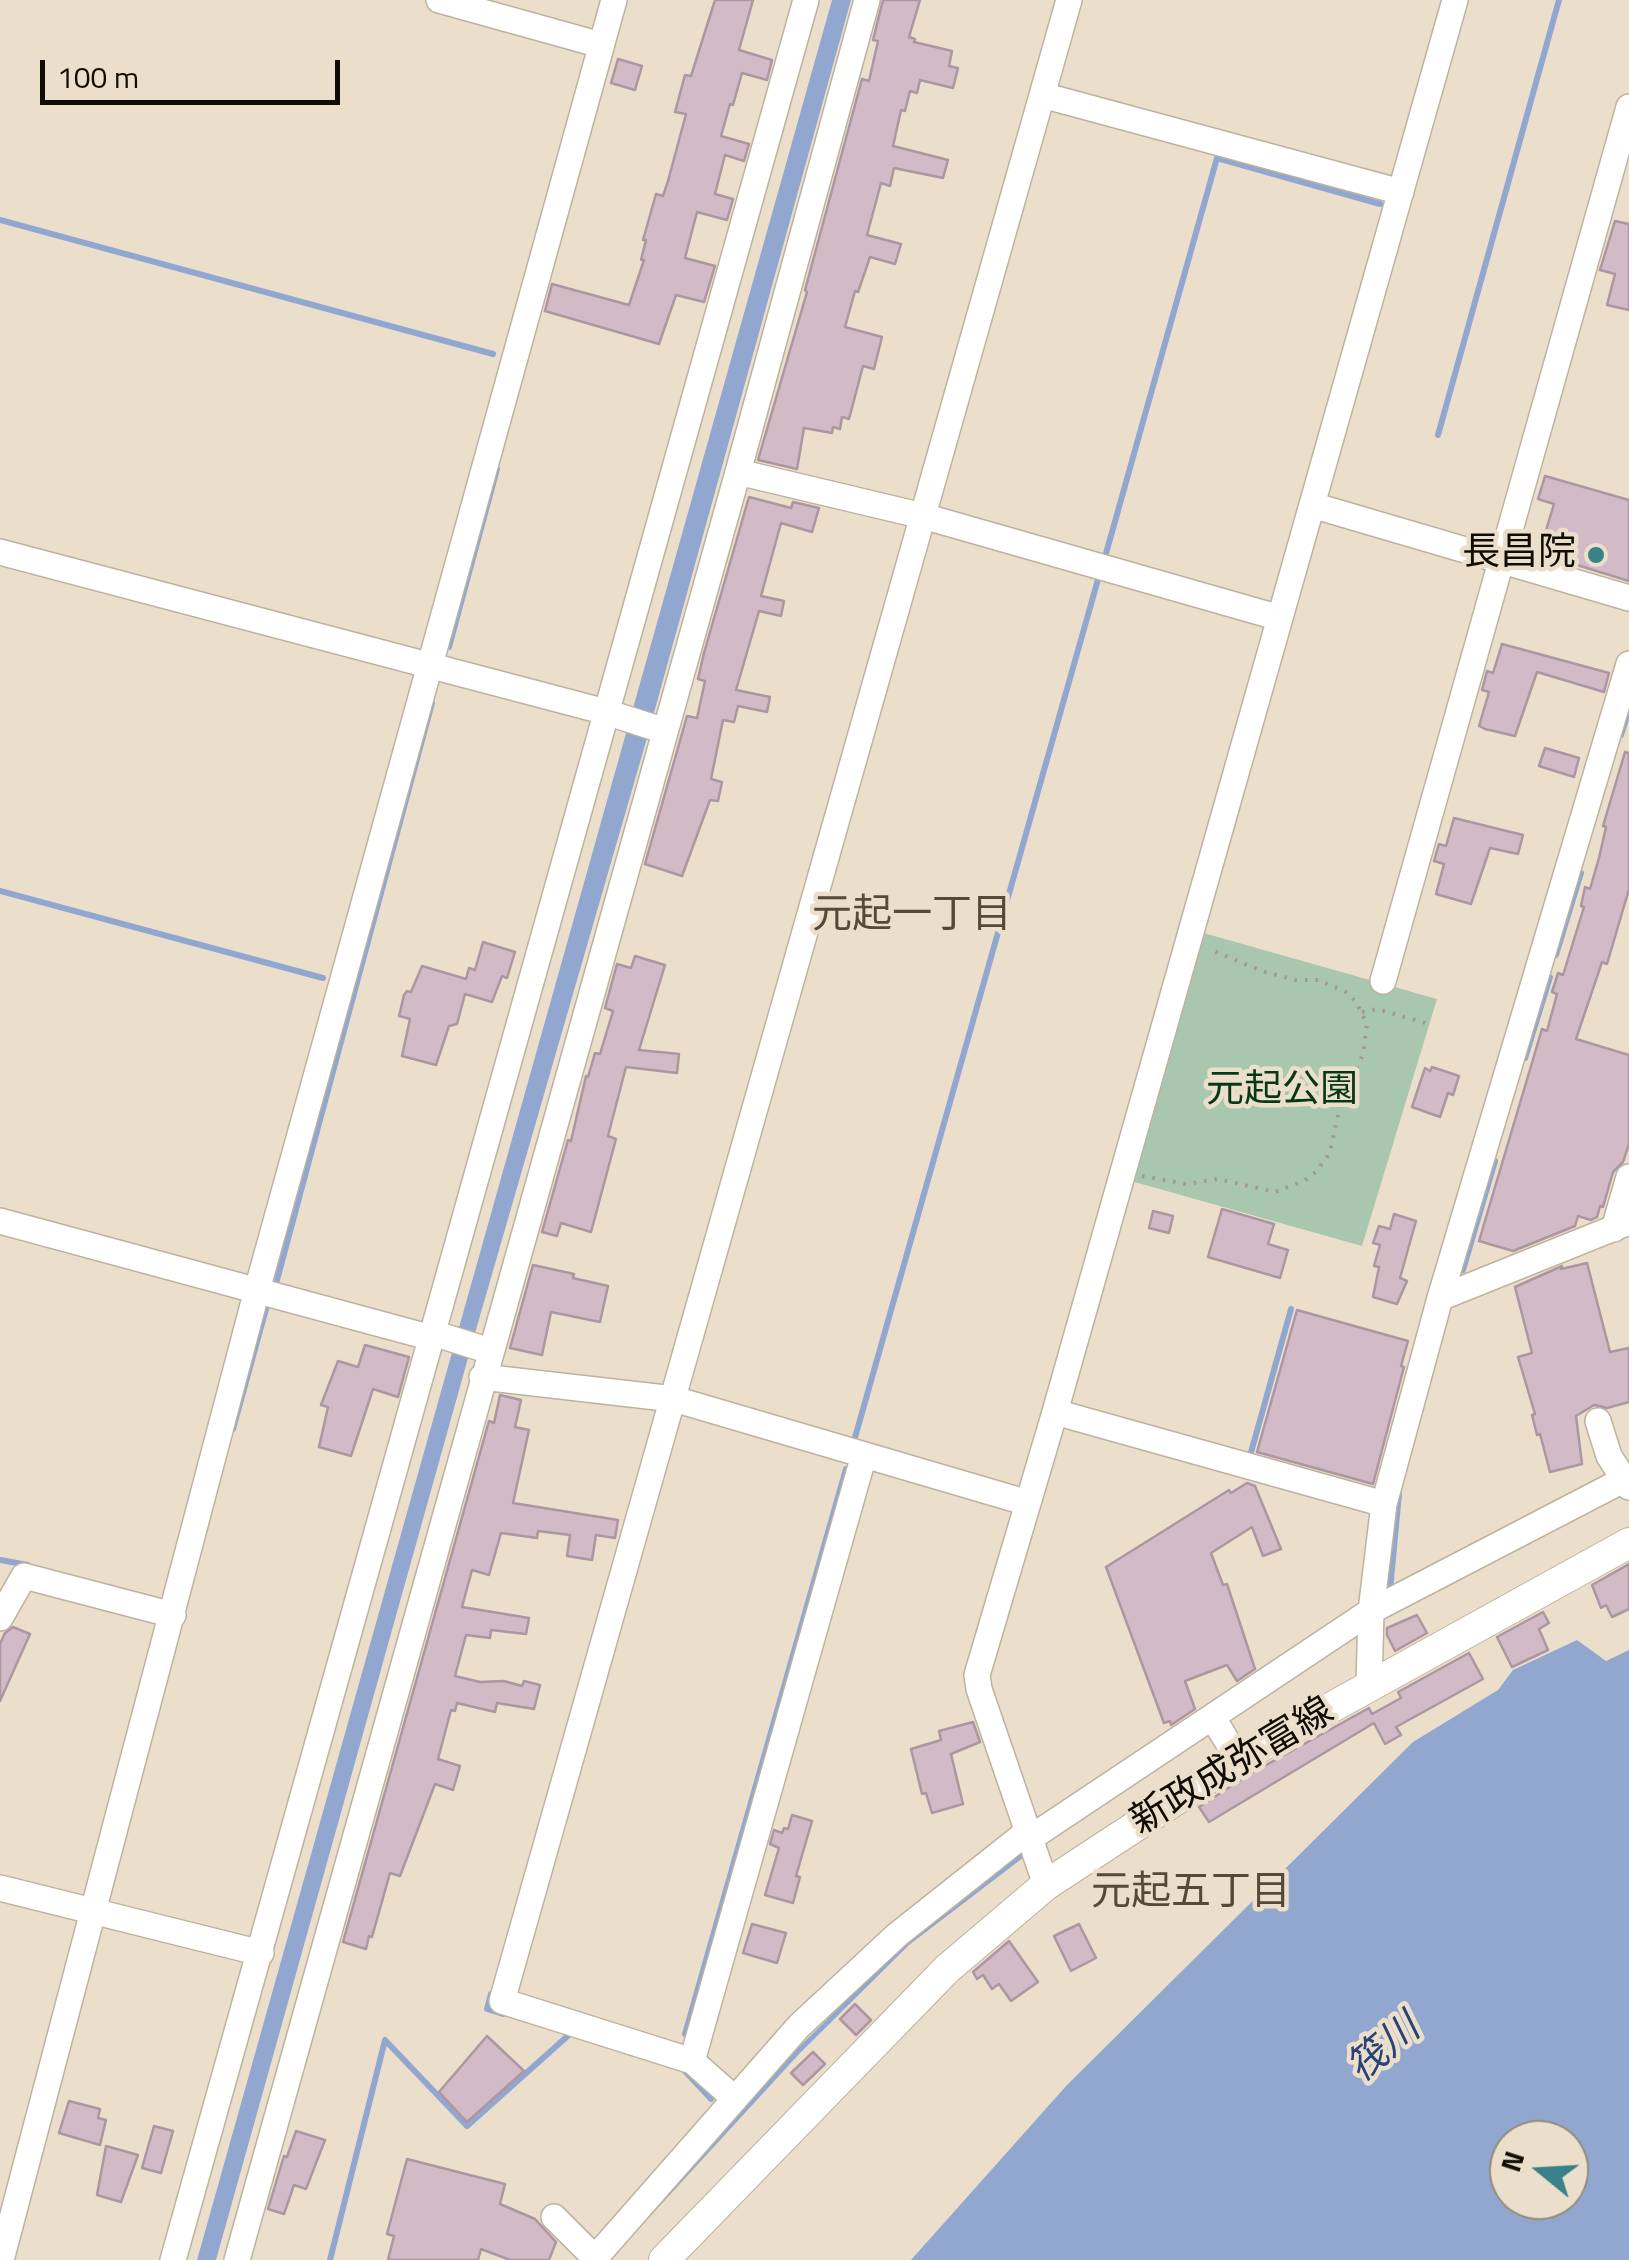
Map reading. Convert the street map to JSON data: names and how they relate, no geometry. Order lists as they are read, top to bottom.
{
  "streets": {
    "main road": ["新政成弥富線"]
  },
  "districts": ["元起一丁目", "元起五丁目"],
  "water": ["筏川"],
  "parks": ["元起公園"],
  "places": ["長昌院"],
  "scale_bar": "100 m",
  "north": "left"
}
